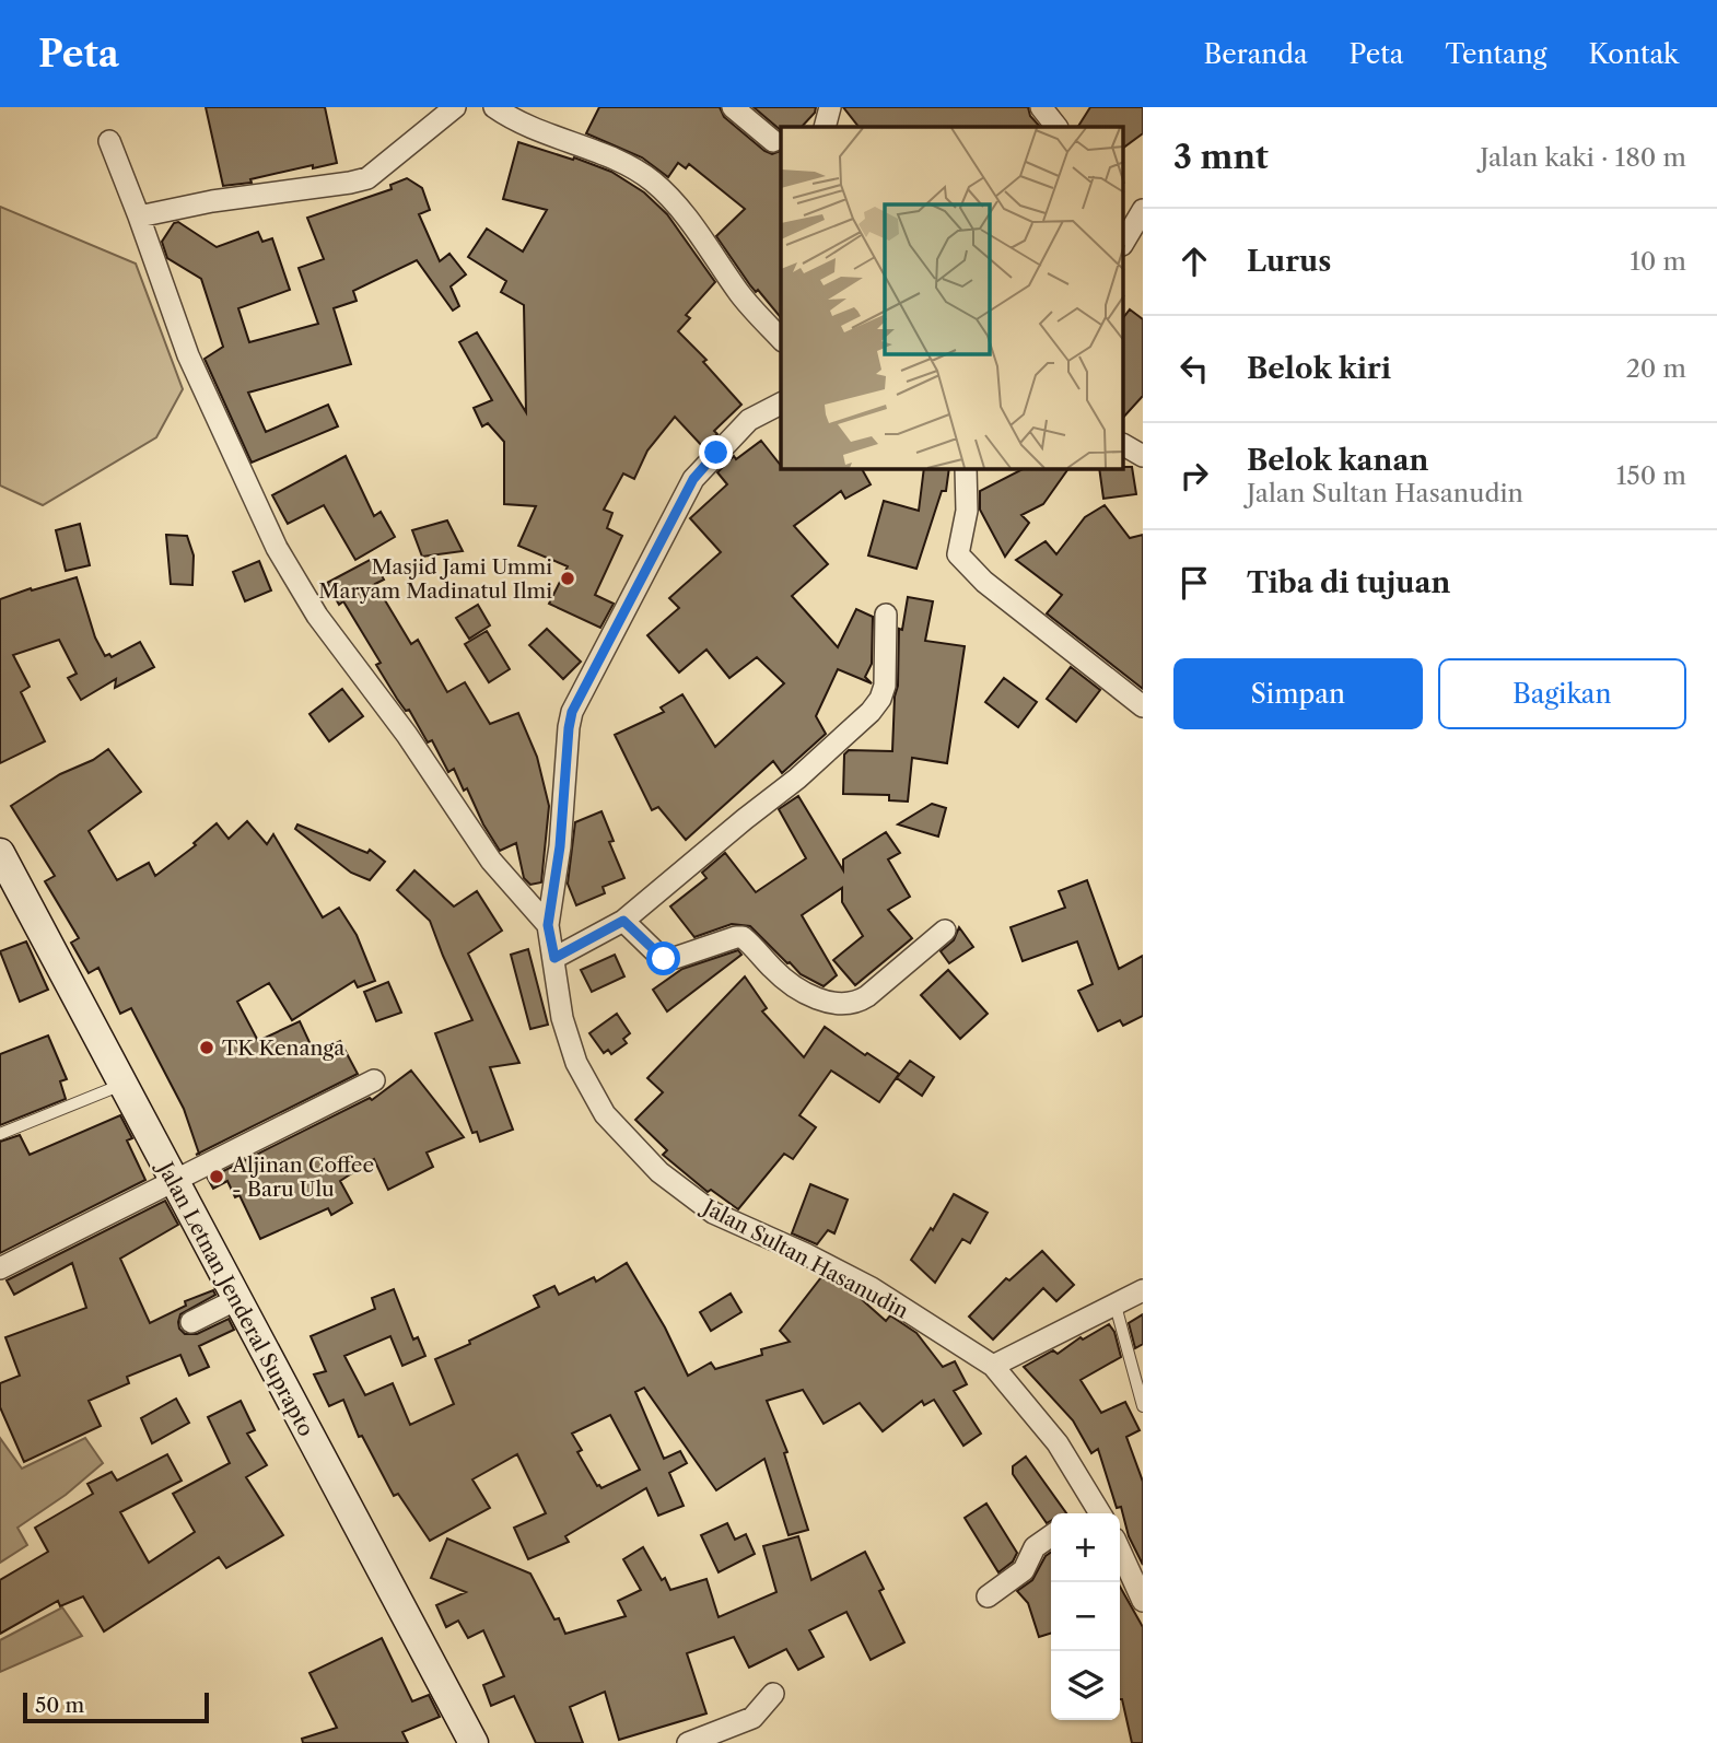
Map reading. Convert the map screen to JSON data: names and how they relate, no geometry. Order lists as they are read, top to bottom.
{
  "streets": {
    "main road": ["Jalan Letnan Jenderal Suprapto"],
    "street": ["Jalan Sultan Hasanudin"]
  },
  "places": ["Masjid Jami Ummi Maryam Madinatul Ilmi", "TK Kenanga", "Aljinan Coffee - Baru Ulu"],
  "scale_bar": "50 m",
  "page": {
    "header": "Peta",
    "nav": [
      "Beranda",
      "Peta",
      "Tentang",
      "Kontak"
    ],
    "heading": ["3 mnt", "Jalan kaki · 180 m"],
    "list": [
      ["Lurus", "10 m"],
      ["Belok kiri", "20 m"],
      ["Belok kanan", "Jalan Sultan Hasanudin", "150 m"],
      "Tiba di tujuan"
    ],
    "buttons": ["Simpan", "Bagikan"],
    "map_buttons": ["+", "−"],
    "scale": "50 m"
  }
}
